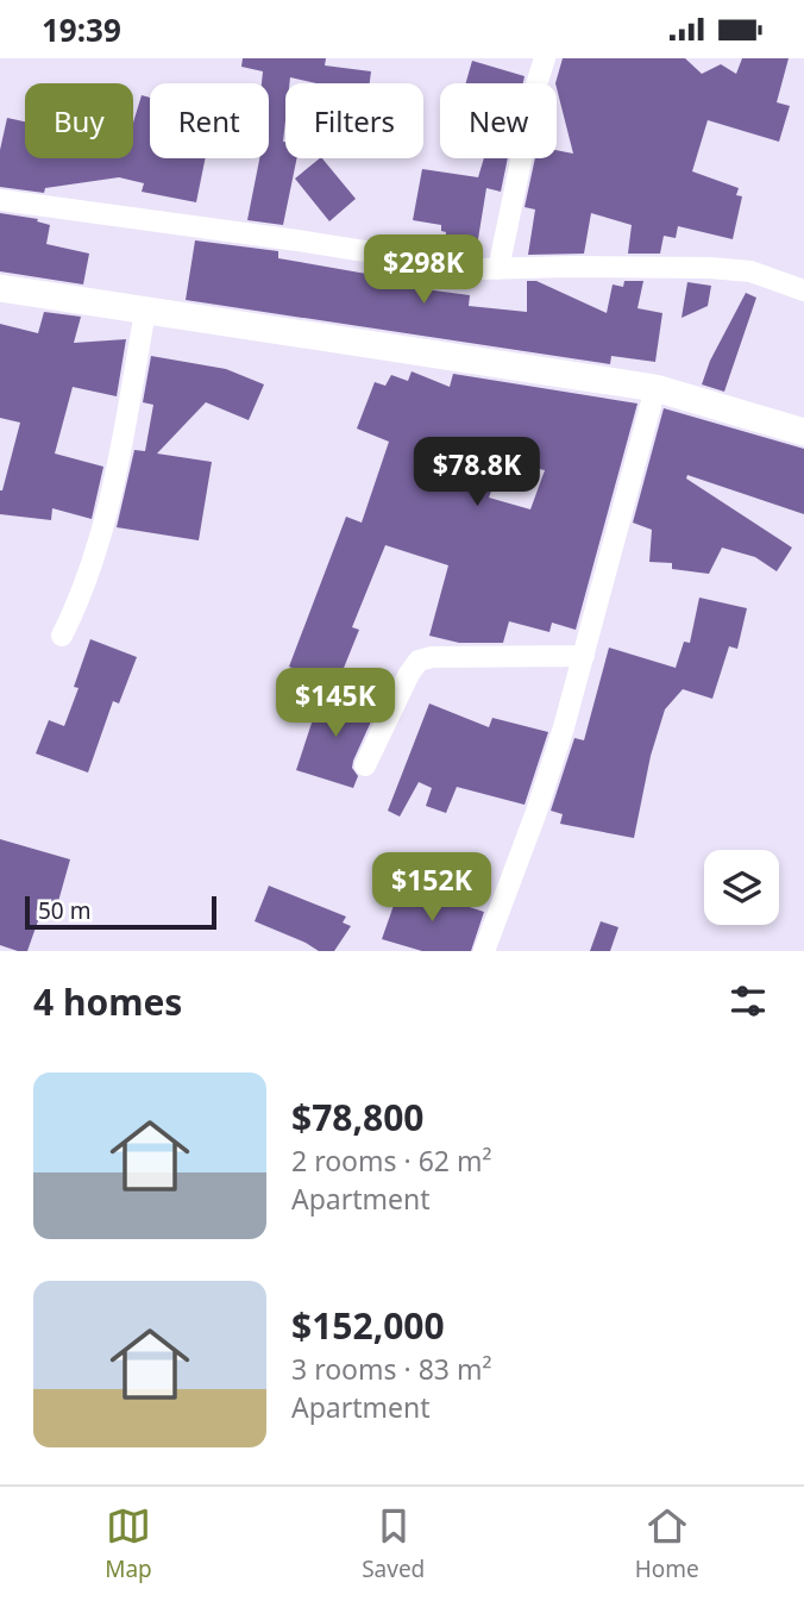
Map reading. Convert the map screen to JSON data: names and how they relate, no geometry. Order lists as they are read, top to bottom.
{
  "scale_bar": "50 m",
  "page": {
    "status": "19:39",
    "chip": [
      "Buy",
      "Rent",
      "Filters",
      "New"
    ],
    "price": [
      "$298K",
      "$78.8K",
      "$145K",
      "$152K"
    ],
    "scale": "50 m",
    "heading": "4 homes",
    "list": [
      {
        "name": "$78,800",
        "note": "2 rooms · 62 m² · Apartment"
      },
      {
        "name": "$152,000",
        "note": "3 rooms · 83 m² · Apartment"
      }
    ],
    "tabs": ["Map", "Saved", "Home"]
  }
}
